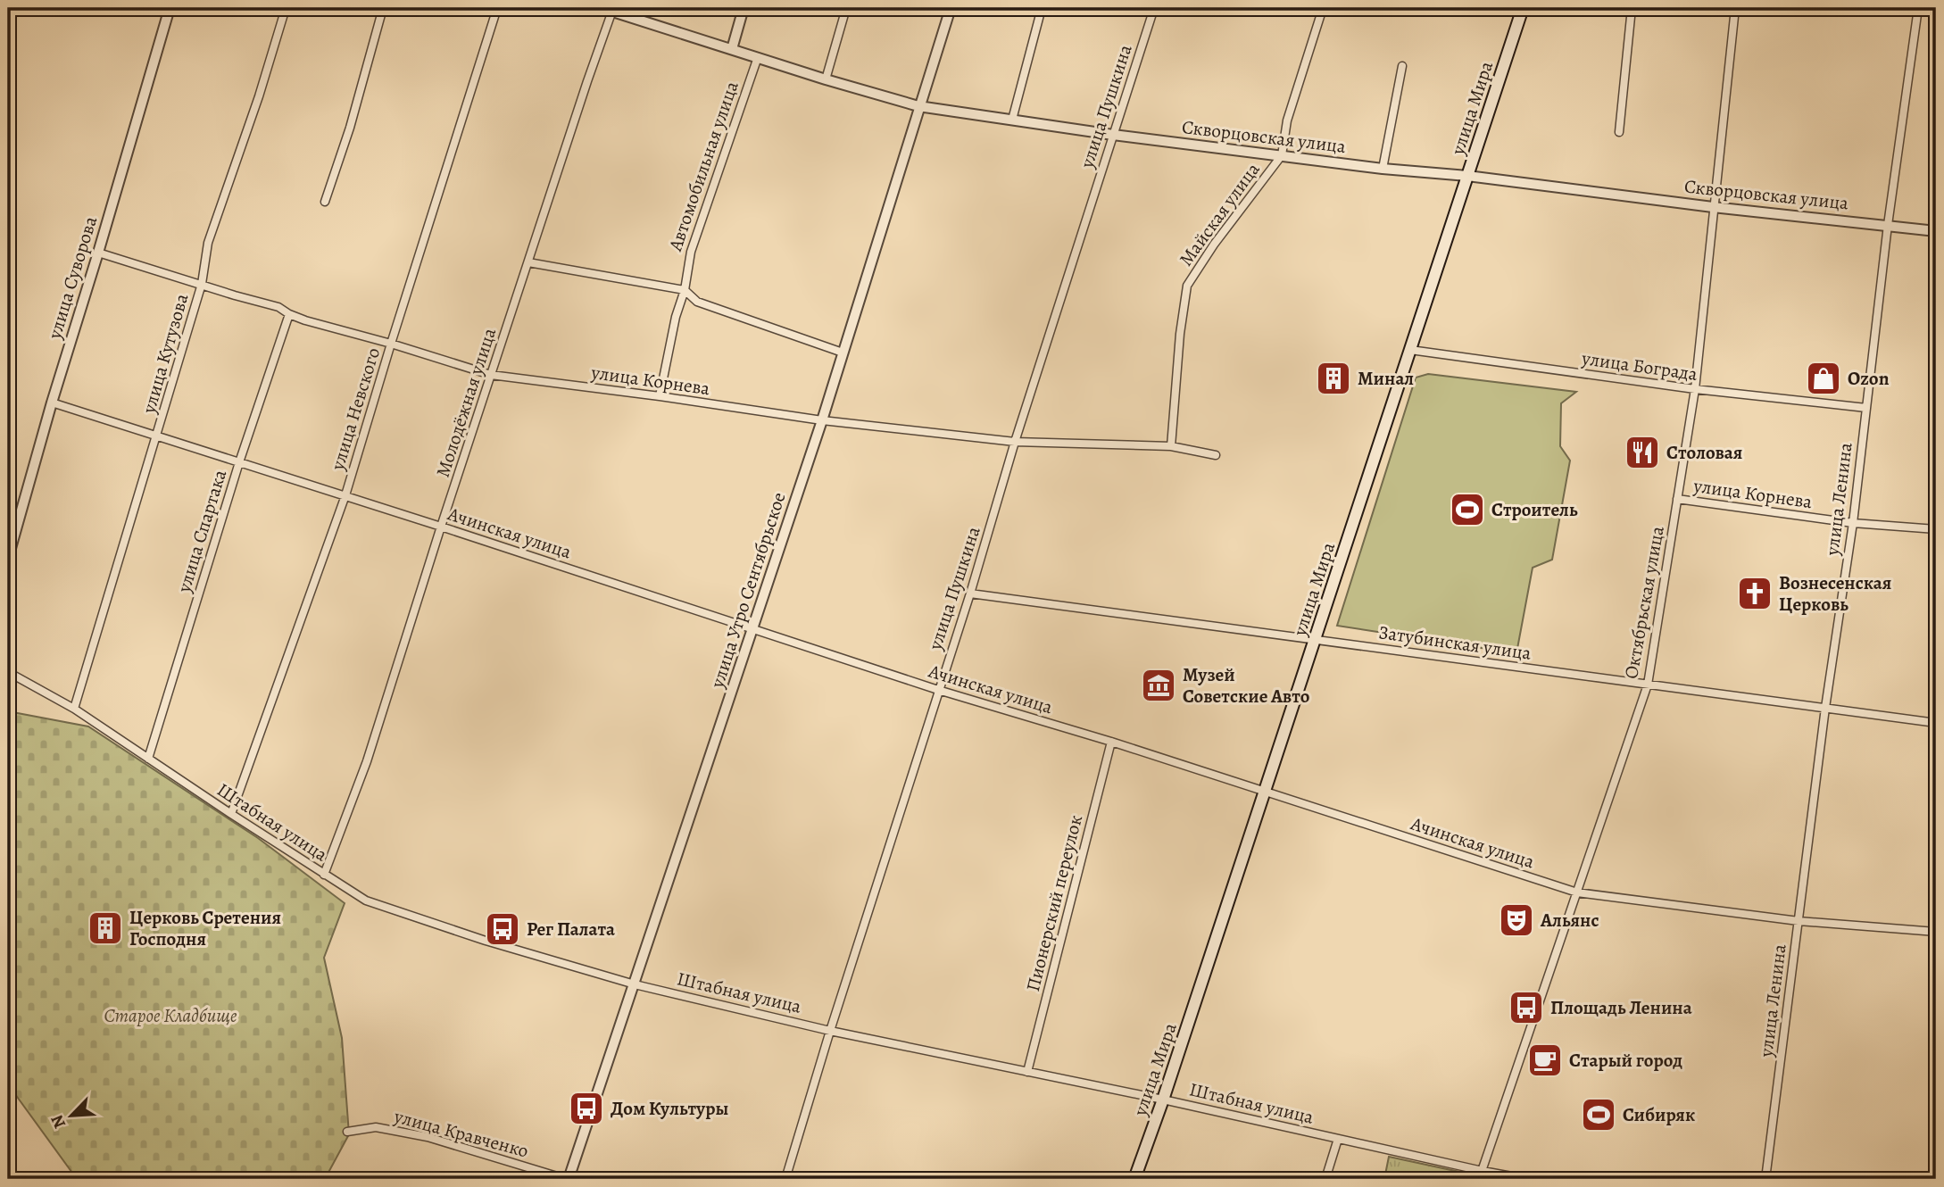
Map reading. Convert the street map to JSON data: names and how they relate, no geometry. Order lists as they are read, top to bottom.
{
  "streets": {
    "main road": ["улица Мира"],
    "street": [
      "улица Пушкина",
      "Скворцовская улица",
      "Автомобильная улица",
      "Майская улица",
      "улица Суворова",
      "улица Кутузова",
      "улица Бограда",
      "улица Корнева",
      "Молодёжная улица",
      "улица Невского",
      "улица Ленина",
      "улица Спартака",
      "Ачинская улица",
      "улица Утро Сентябрьское",
      "Октябрьская улица",
      "Затубинская улица",
      "Штабная улица",
      "Пионерский переулок",
      "улица Кравченко"
    ]
  },
  "crossings": [
    ["улица Пушкина", "Скворцовская улица"],
    ["улица Пушкина", "улица Корнева"],
    ["улица Пушкина", "Ачинская улица"],
    ["улица Пушкина", "Затубинская улица"],
    ["улица Пушкина", "Штабная улица"],
    ["улица Мира", "Скворцовская улица"],
    ["улица Мира", "улица Бограда"],
    ["улица Мира", "Ачинская улица"],
    ["улица Мира", "Затубинская улица"],
    ["улица Мира", "Штабная улица"],
    ["Скворцовская улица", "Автомобильная улица"],
    ["Скворцовская улица", "Майская улица"],
    ["Скворцовская улица", "Молодёжная улица"],
    ["Скворцовская улица", "улица Ленина"],
    ["Скворцовская улица", "улица Утро Сентябрьское"],
    ["Скворцовская улица", "Октябрьская улица"],
    ["Автомобильная улица", "улица Корнева"],
    ["Майская улица", "улица Корнева"],
    ["улица Суворова", "улица Корнева"],
    ["улица Суворова", "Ачинская улица"],
    ["улица Кутузова", "улица Корнева"],
    ["улица Кутузова", "Ачинская улица"],
    ["улица Кутузова", "Штабная улица"],
    ["улица Бограда", "улица Ленина"],
    ["улица Бограда", "Октябрьская улица"],
    ["улица Корнева", "Молодёжная улица"],
    ["улица Корнева", "улица Невского"],
    ["улица Корнева", "улица Ленина"],
    ["улица Корнева", "улица Спартака"],
    ["улица Корнева", "улица Утро Сентябрьское"],
    ["улица Корнева", "Октябрьская улица"],
    ["Молодёжная улица", "Ачинская улица"],
    ["Молодёжная улица", "Штабная улица"],
    ["улица Невского", "Ачинская улица"],
    ["улица Невского", "Штабная улица"],
    ["улица Ленина", "Ачинская улица"],
    ["улица Ленина", "Затубинская улица"],
    ["улица Спартака", "Ачинская улица"],
    ["улица Спартака", "Штабная улица"],
    ["Ачинская улица", "улица Утро Сентябрьское"],
    ["Ачинская улица", "Октябрьская улица"],
    ["Ачинская улица", "Пионерский переулок"],
    ["улица Утро Сентябрьское", "Штабная улица"],
    ["улица Утро Сентябрьское", "улица Кравченко"],
    ["Октябрьская улица", "Затубинская улица"],
    ["Октябрьская улица", "Штабная улица"],
    ["Штабная улица", "Пионерский переулок"]
  ],
  "parks": ["Старое Кладбище"],
  "places": {
    "building": ["Минал", "Церковь Сретения Господня"],
    "shop": ["Ozon"],
    "restaurant": ["Столовая"],
    "sports": ["Строитель", "Сибиряк"],
    "church": ["Вознесенская Церковь"],
    "museum": ["Музей Советские Авто"],
    "theatre": ["Альянс"],
    "bus stop": ["Рег Палата", "Площадь Ленина", "Дом Культуры"],
    "cafe": ["Старый город"]
  },
  "north": "bottom left"
}
